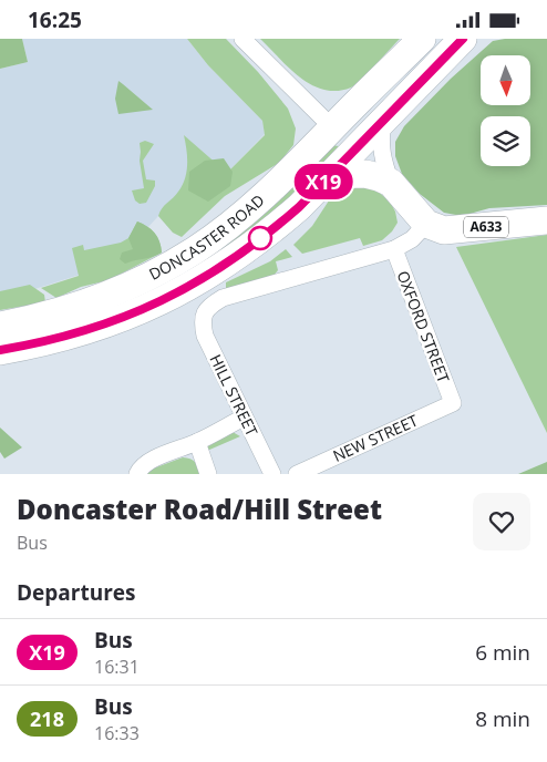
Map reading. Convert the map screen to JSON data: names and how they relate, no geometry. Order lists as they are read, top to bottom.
{
  "streets": {
    "highway": ["A633", "DONCASTER ROAD"],
    "street": ["OXFORD STREET", "HILL STREET", "NEW STREET"]
  },
  "crossings": [
    ["OXFORD STREET", "HILL STREET"],
    ["OXFORD STREET", "NEW STREET"]
  ],
  "lines": ["bus line X19"],
  "north": "bottom",
  "page": {
    "status": "16:25",
    "on_map": "X19",
    "heading": [
      ["Doncaster Road/Hill Street", "Bus"],
      "Departures"
    ],
    "list": [
      {
        "mark": "X19",
        "name": "Bus",
        "note": "16:31",
        "value": "6 min"
      },
      {
        "mark": "218",
        "name": "Bus",
        "note": "16:33",
        "value": "8 min"
      }
    ]
  }
}
